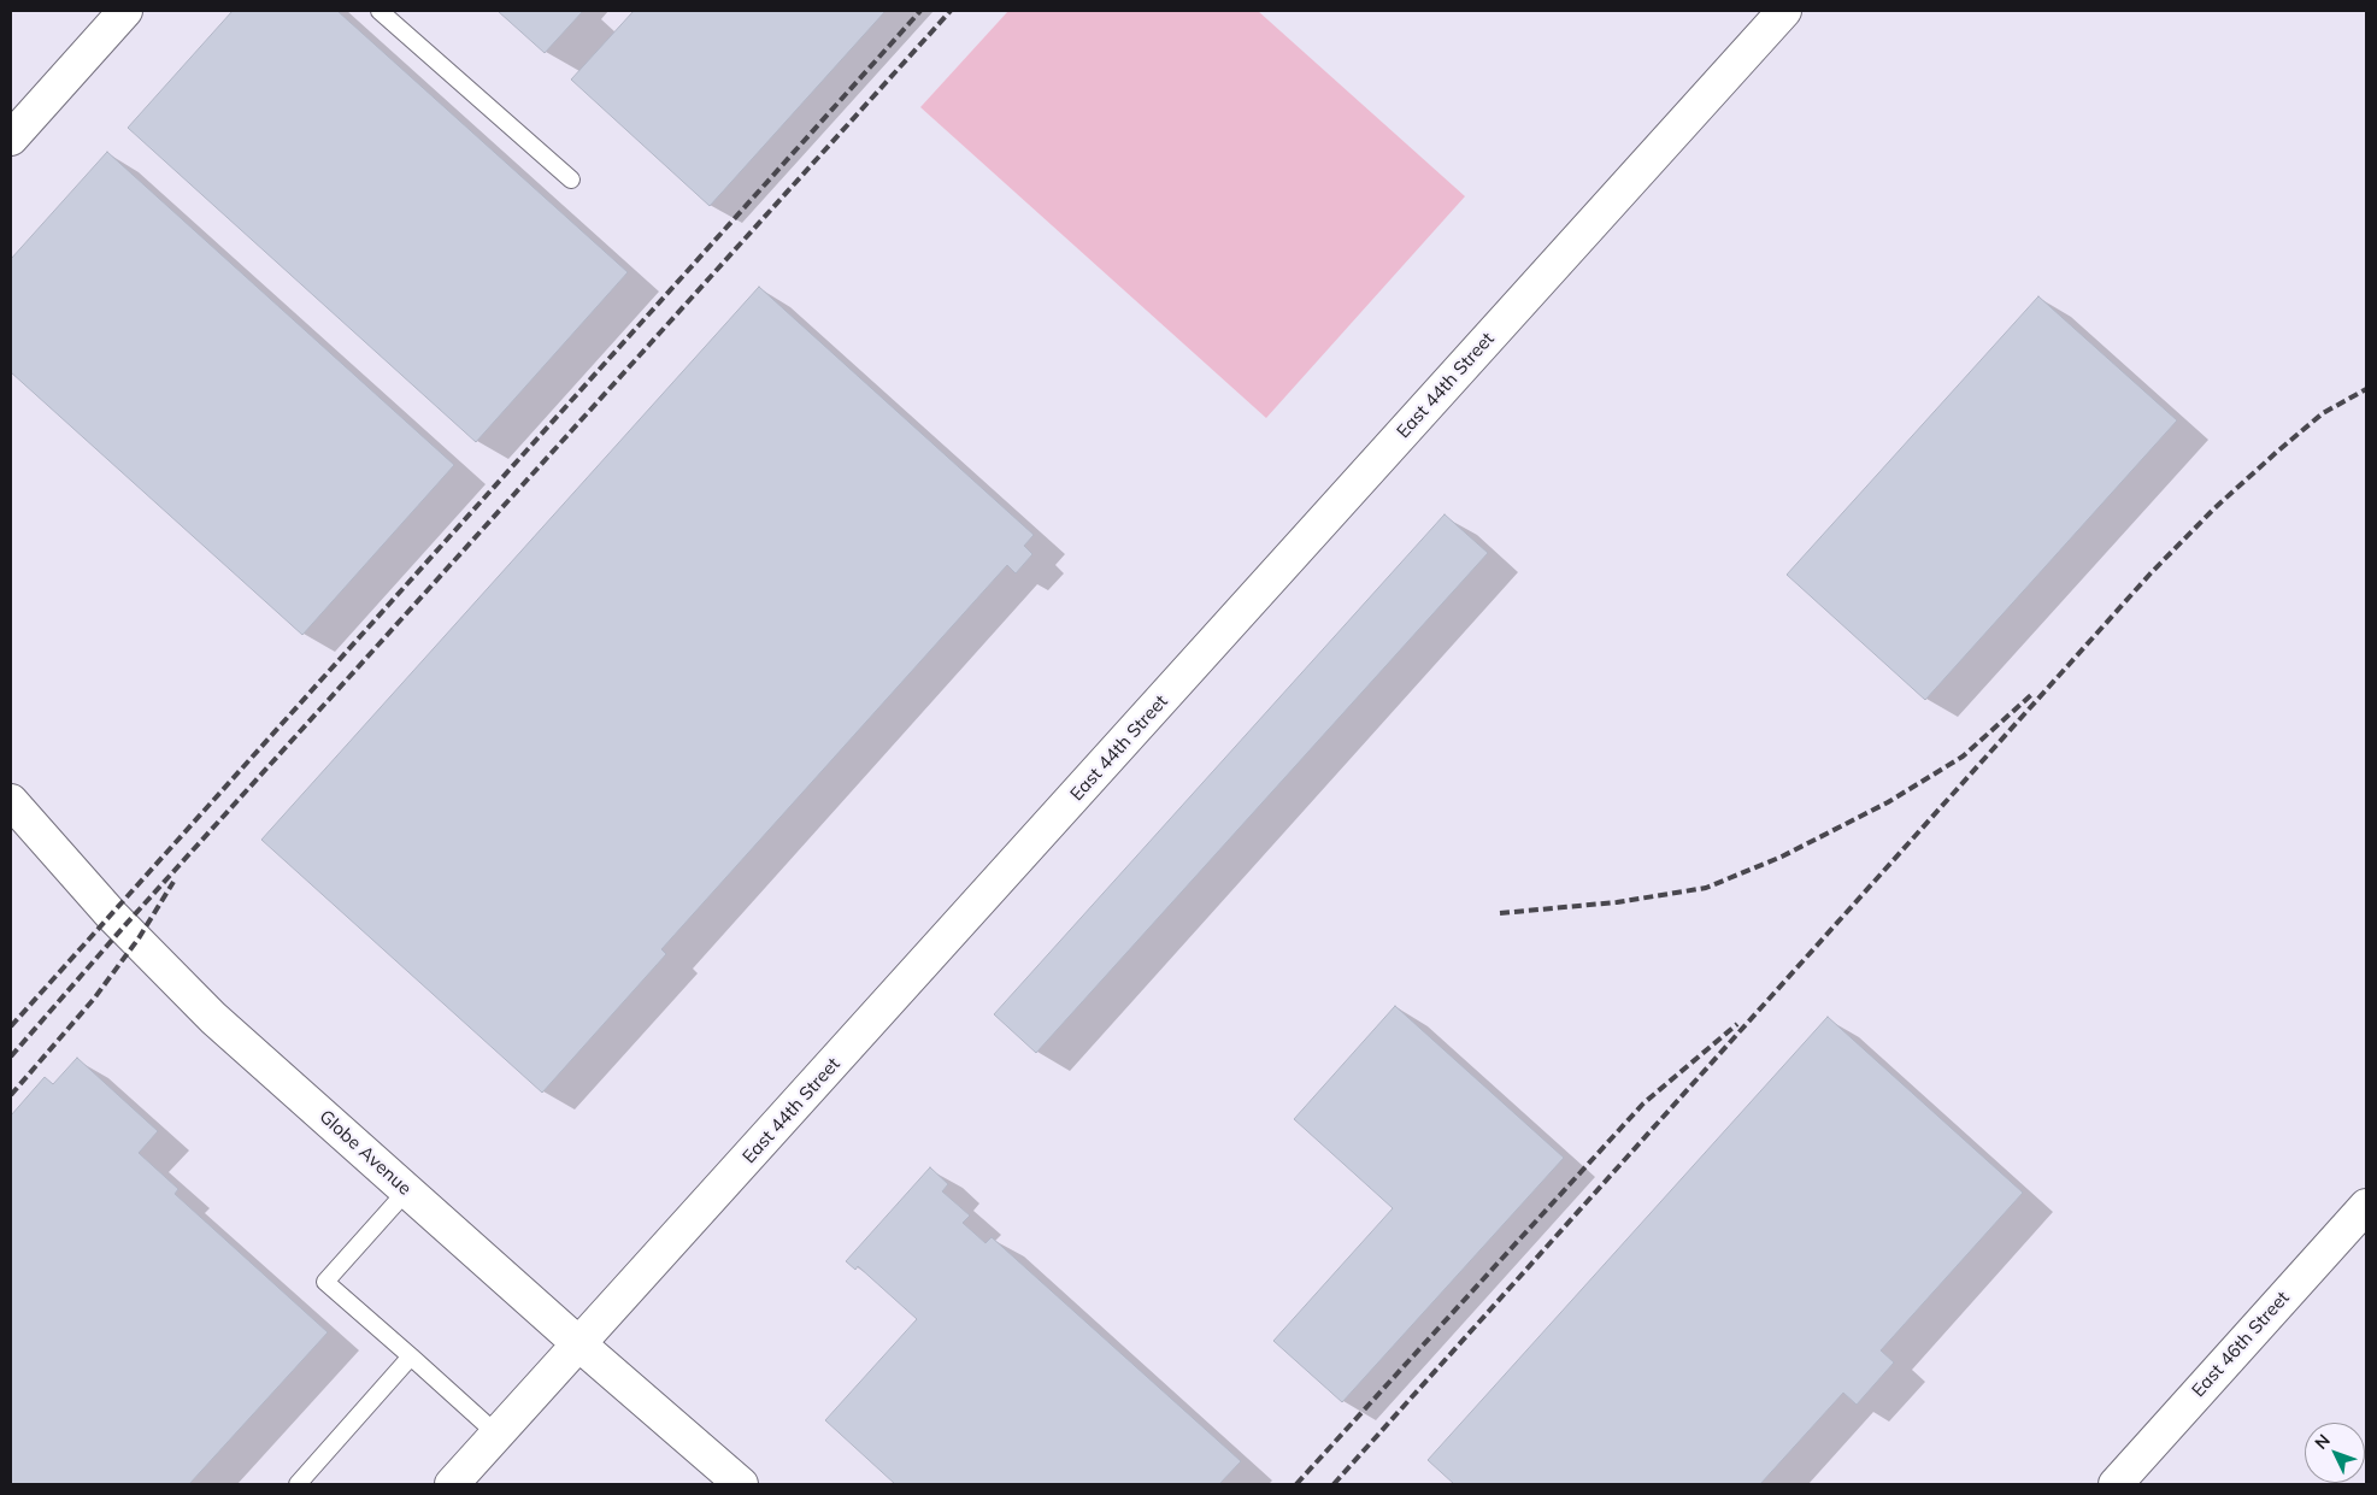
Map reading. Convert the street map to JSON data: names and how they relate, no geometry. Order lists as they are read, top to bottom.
{
  "streets": {
    "street": ["East 44th Street", "Globe Avenue", "East 46th Street"]
  },
  "crossings": [
    ["East 44th Street", "Globe Avenue"]
  ],
  "north": "top left"
}
